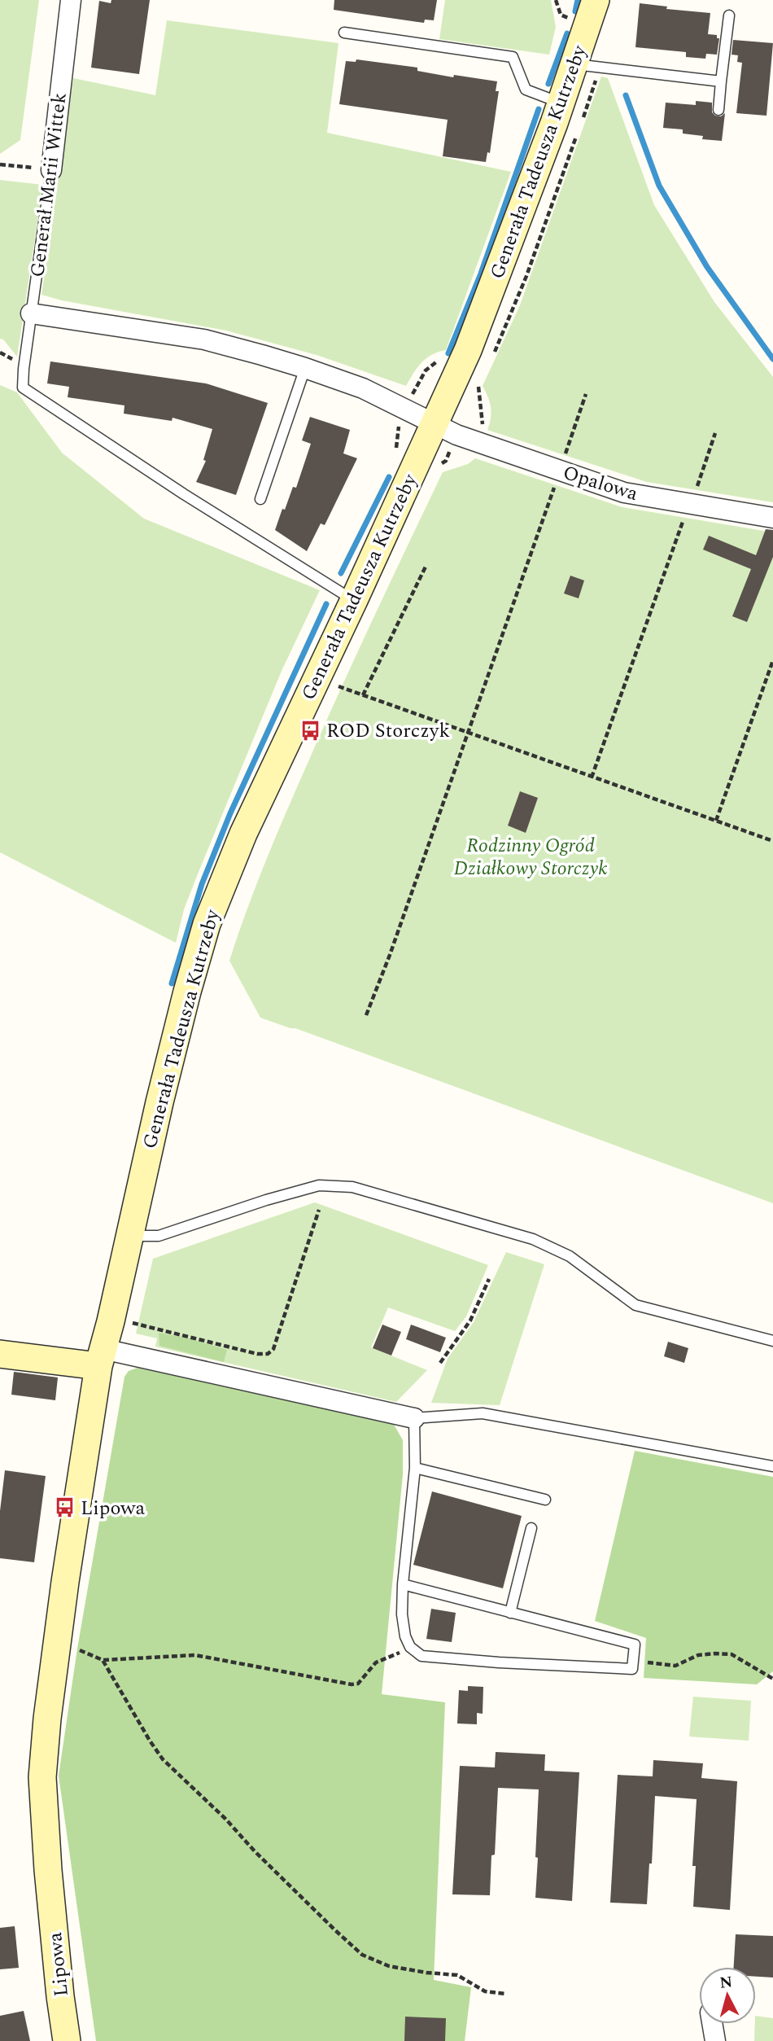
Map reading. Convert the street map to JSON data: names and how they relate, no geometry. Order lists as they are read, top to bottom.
{
  "streets": {
    "street": [
      "Generała Tadeusza Kutrzeby",
      "Generał Marii Wittek",
      "Opalowa",
      "Lipowa"
    ]
  },
  "crossings": [
    ["Generała Tadeusza Kutrzeby", "Generał Marii Wittek"],
    ["Generała Tadeusza Kutrzeby", "Opalowa"],
    ["Generała Tadeusza Kutrzeby", "Lipowa"],
    ["Generał Marii Wittek", "Opalowa"]
  ],
  "parks": ["Rodzinny Ogród Działkowy Storczyk"],
  "places": {
    "bus stop": ["ROD Storczyk", "Lipowa"]
  },
  "north": "top"
}
